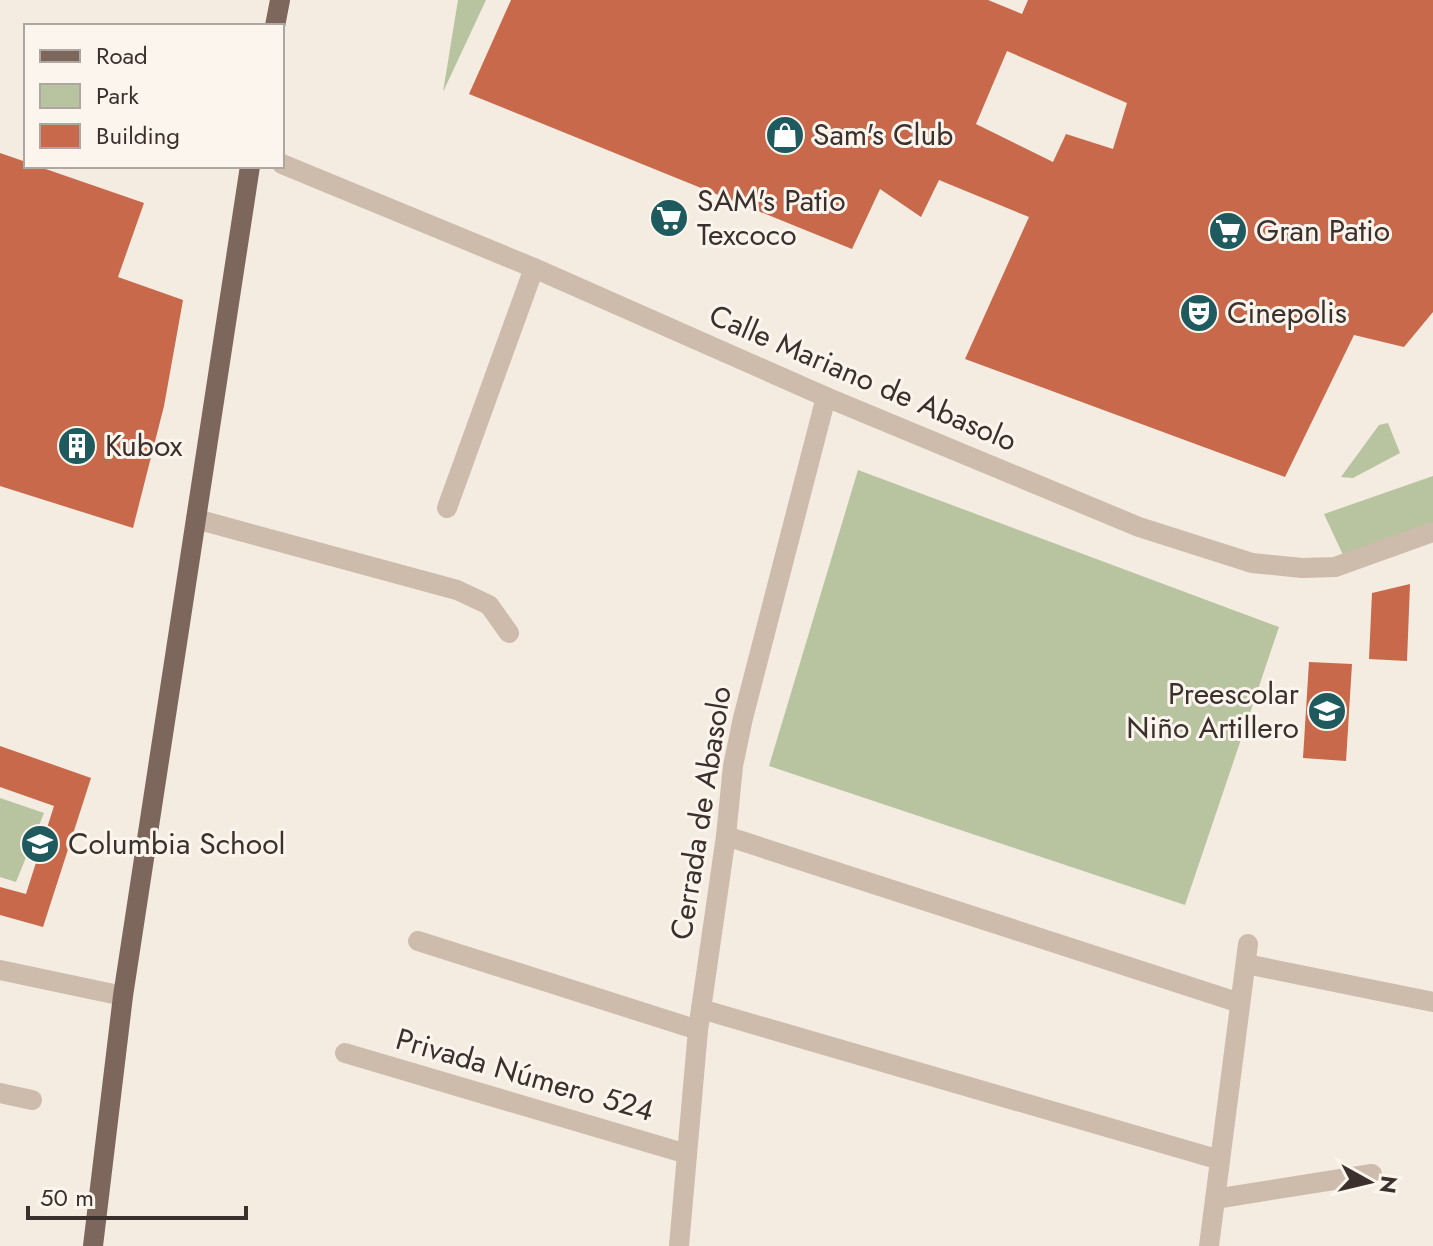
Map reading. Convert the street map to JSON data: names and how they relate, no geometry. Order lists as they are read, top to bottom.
{
  "streets": {
    "street": ["Calle Mariano de Abasolo", "Cerrada de Abasolo", "Privada Número 524"]
  },
  "crossings": [
    ["Calle Mariano de Abasolo", "Cerrada de Abasolo"],
    ["Cerrada de Abasolo", "Privada Número 524"]
  ],
  "places": {
    "shop": ["Sam's Club"],
    "supermarket": ["SAM's Patio Texcoco", "Gran Patio"],
    "theatre": ["Cinepolis"],
    "building": ["Kubox"],
    "school or university": ["Preescolar Niño Artillero", "Columbia School"]
  },
  "legend": ["Road", "Park", "Building"],
  "scale_bar": "50 m",
  "north": "right"
}
